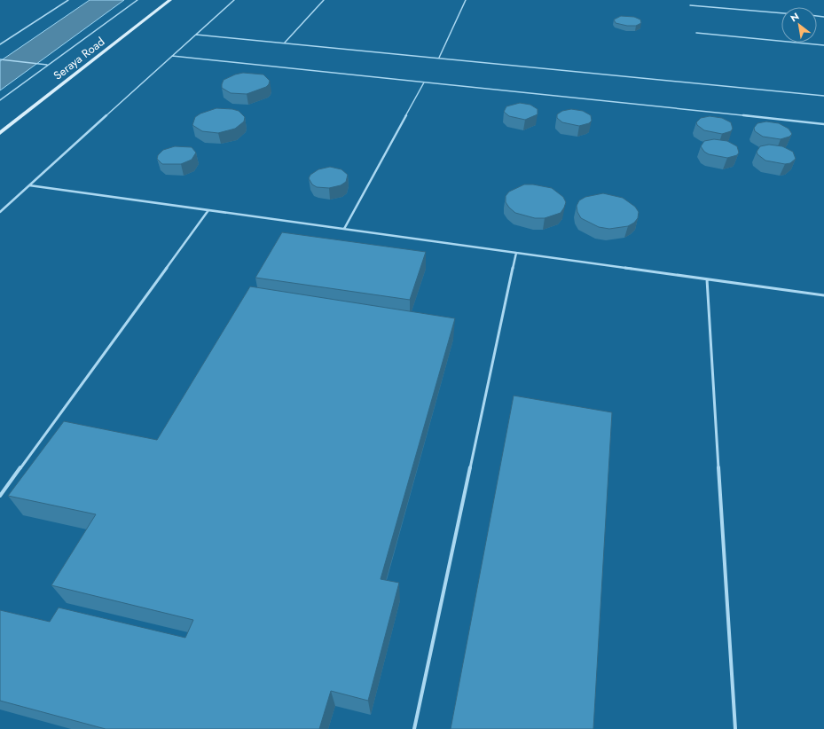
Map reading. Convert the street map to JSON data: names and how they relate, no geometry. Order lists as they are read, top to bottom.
{
  "streets": {
    "street": ["Seraya Road"]
  },
  "north": "top left"
}
